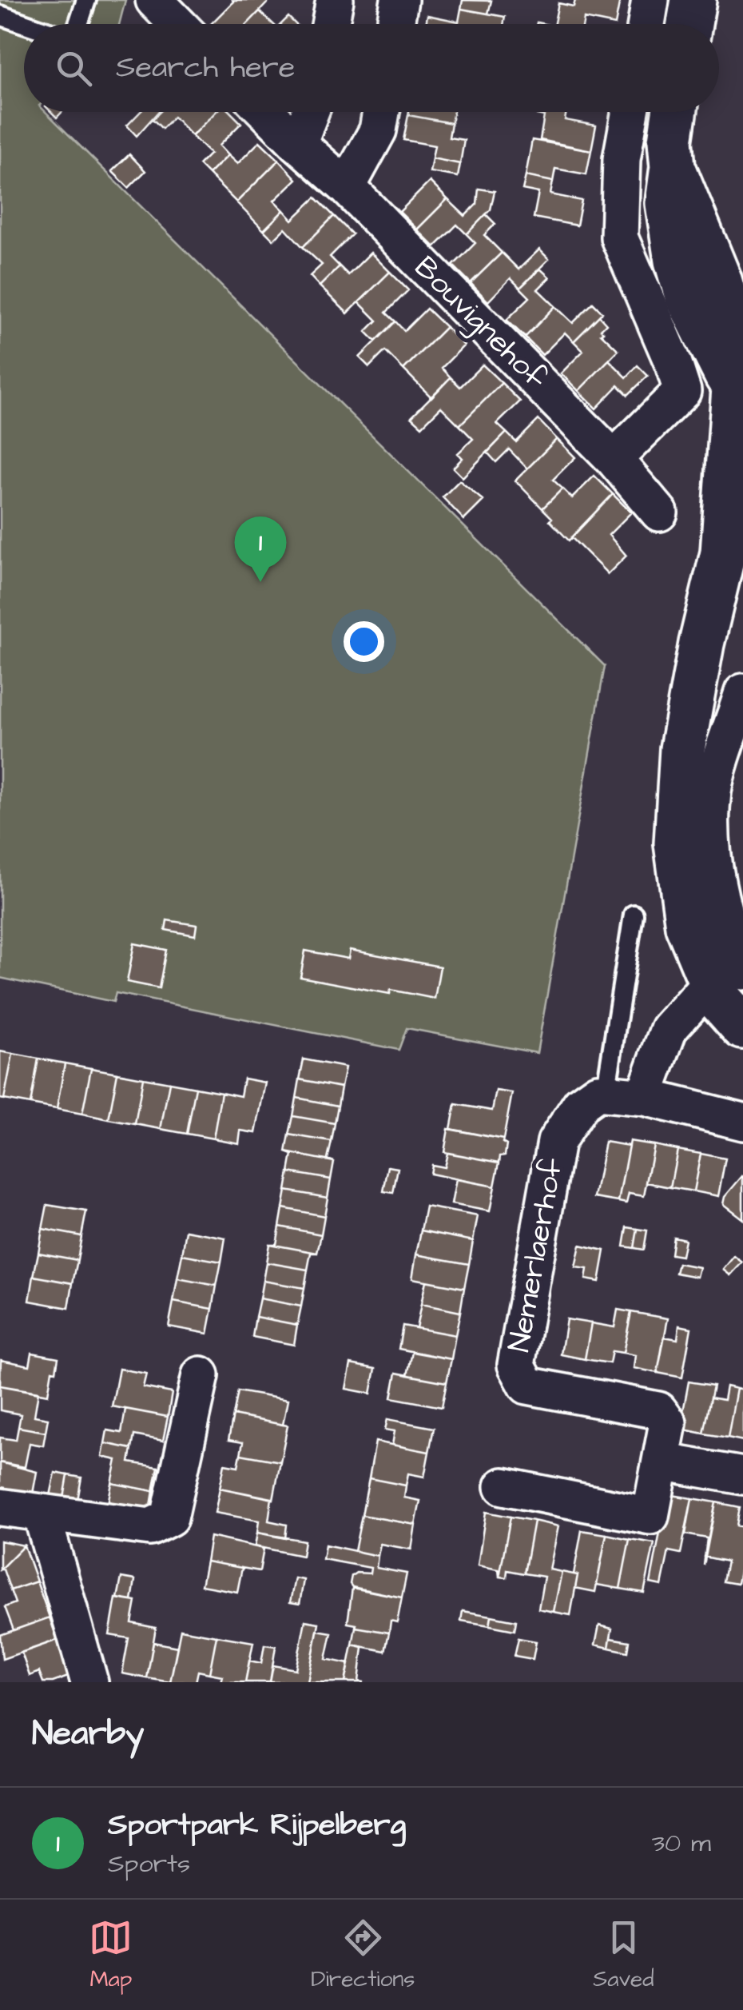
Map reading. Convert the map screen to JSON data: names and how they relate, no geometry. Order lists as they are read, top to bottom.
{
  "streets": {
    "street": ["Bouvignehof", "Nemerlaerhof"]
  },
  "page": {
    "search": "Search here",
    "pins": "1",
    "heading": "Nearby",
    "list": [
      {
        "mark": "1",
        "name": "Sportpark Rijpelberg",
        "note": "Sports",
        "value": "30 m"
      }
    ],
    "nav": ["Map", "Directions", "Saved"]
  }
}
